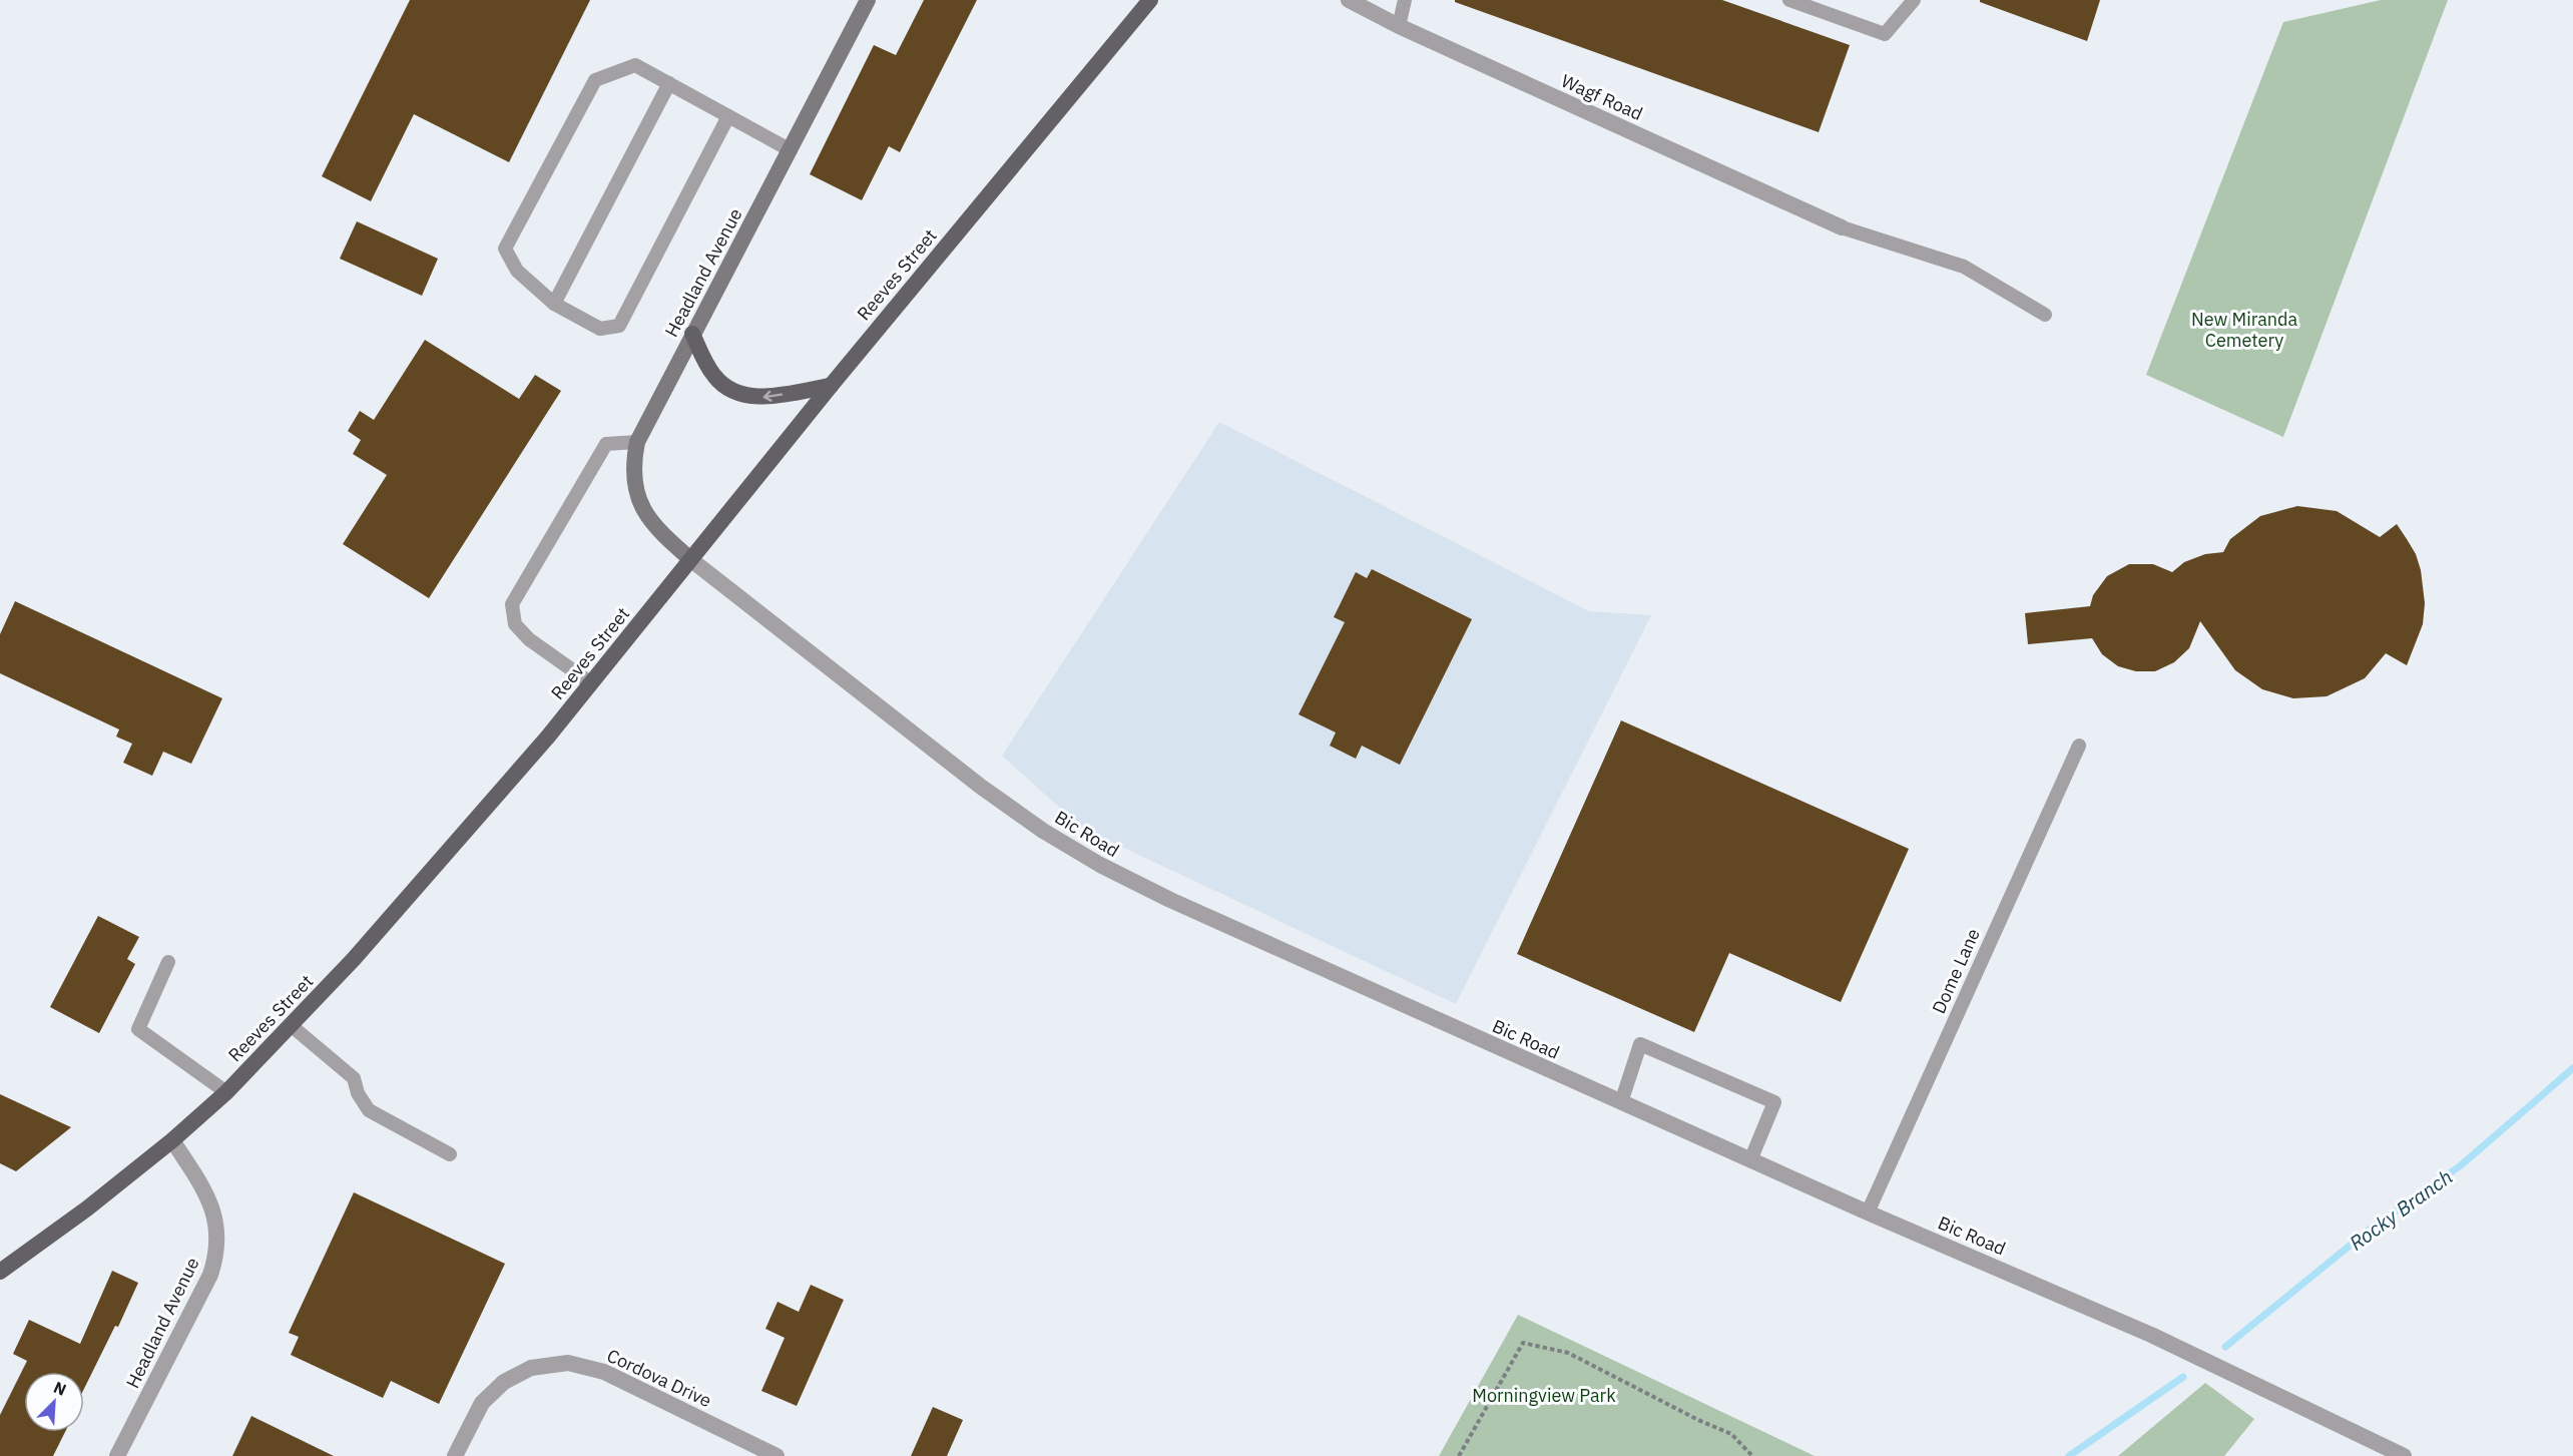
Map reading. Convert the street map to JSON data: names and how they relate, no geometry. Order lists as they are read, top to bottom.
{
  "streets": {
    "main road": ["Headland Avenue", "Reeves Street"],
    "street": ["Wagf Road", "Bic Road", "Cordova Drive"],
    "lane": ["Dome Lane"]
  },
  "crossings": [
    ["Headland Avenue", "Reeves Street"],
    ["Headland Avenue", "Bic Road"],
    ["Reeves Street", "Bic Road"],
    ["Bic Road", "Dome Lane"]
  ],
  "water": ["Rocky Branch"],
  "parks": ["New Miranda Cemetery", "Morningview Park"],
  "north": "top right"
}
